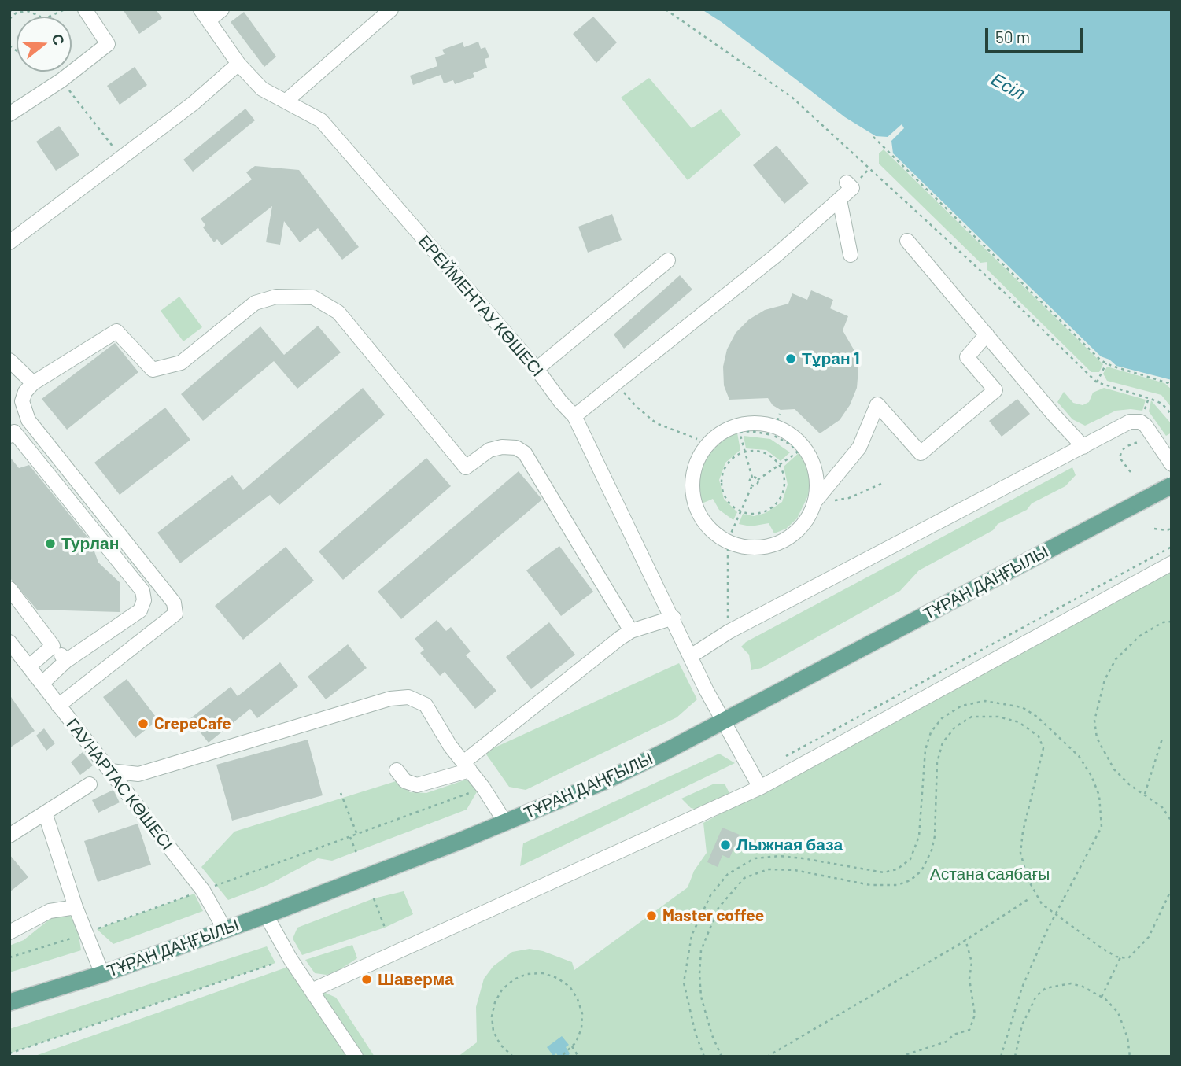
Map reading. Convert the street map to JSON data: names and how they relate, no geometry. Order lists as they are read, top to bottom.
{
  "streets": {
    "main road": ["ТҰРАН ДАҢҒЫЛЫ"],
    "street": ["ЕРЕЙМЕНТАУ КӨШЕСІ", "ГАУHАРТАС КӨШЕСІ"]
  },
  "crossings": [
    ["ЕРЕЙМЕНТАУ КӨШЕСІ", "ТҰРАН ДАҢҒЫЛЫ"],
    ["ТҰРАН ДАҢҒЫЛЫ", "ГАУHАРТАС КӨШЕСІ"]
  ],
  "water": ["Есіл"],
  "parks": ["Астана саябағы"],
  "places": [
    "Тұран 1",
    "Турлан",
    "CrepeCafe",
    "Лыжная база",
    "Master coffee",
    "Шаверма"
  ],
  "scale_bar": "50 m",
  "north": "right"
}
